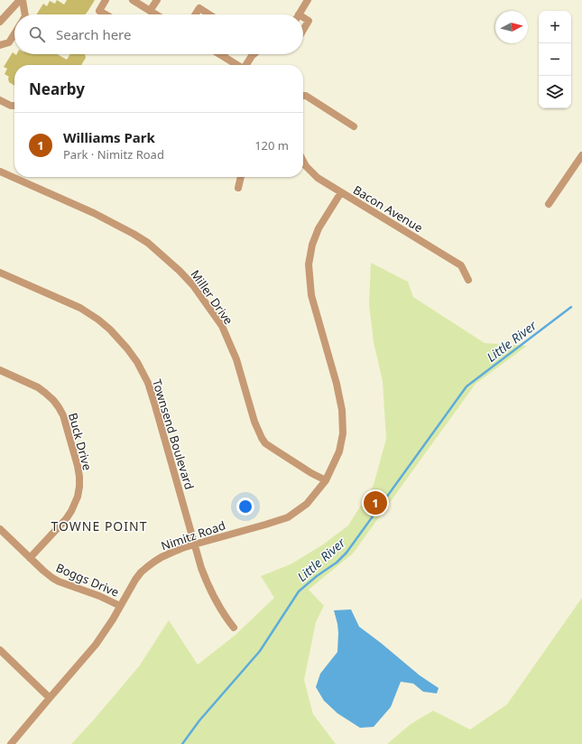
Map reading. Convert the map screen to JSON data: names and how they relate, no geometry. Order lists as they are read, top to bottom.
{
  "streets": {
    "street": [
      "Bacon Avenue",
      "Miller Drive",
      "Townsend Boulevard",
      "Buck Drive",
      "Nimitz Road",
      "Boggs Drive"
    ]
  },
  "crossings": [
    ["Bacon Avenue", "Nimitz Road"],
    ["Miller Drive", "Nimitz Road"],
    ["Townsend Boulevard", "Nimitz Road"],
    ["Buck Drive", "Boggs Drive"],
    ["Nimitz Road", "Boggs Drive"]
  ],
  "districts": ["TOWNE POINT"],
  "water": ["Little River"],
  "north": "right",
  "page": {
    "map_buttons": ["+", "−"],
    "search": "Search here",
    "heading": "Nearby",
    "list": [
      {
        "mark": "1",
        "name": "Williams Park",
        "note": "Park · Nimitz Road",
        "value": "120 m"
      }
    ],
    "pins": "1"
  }
}
